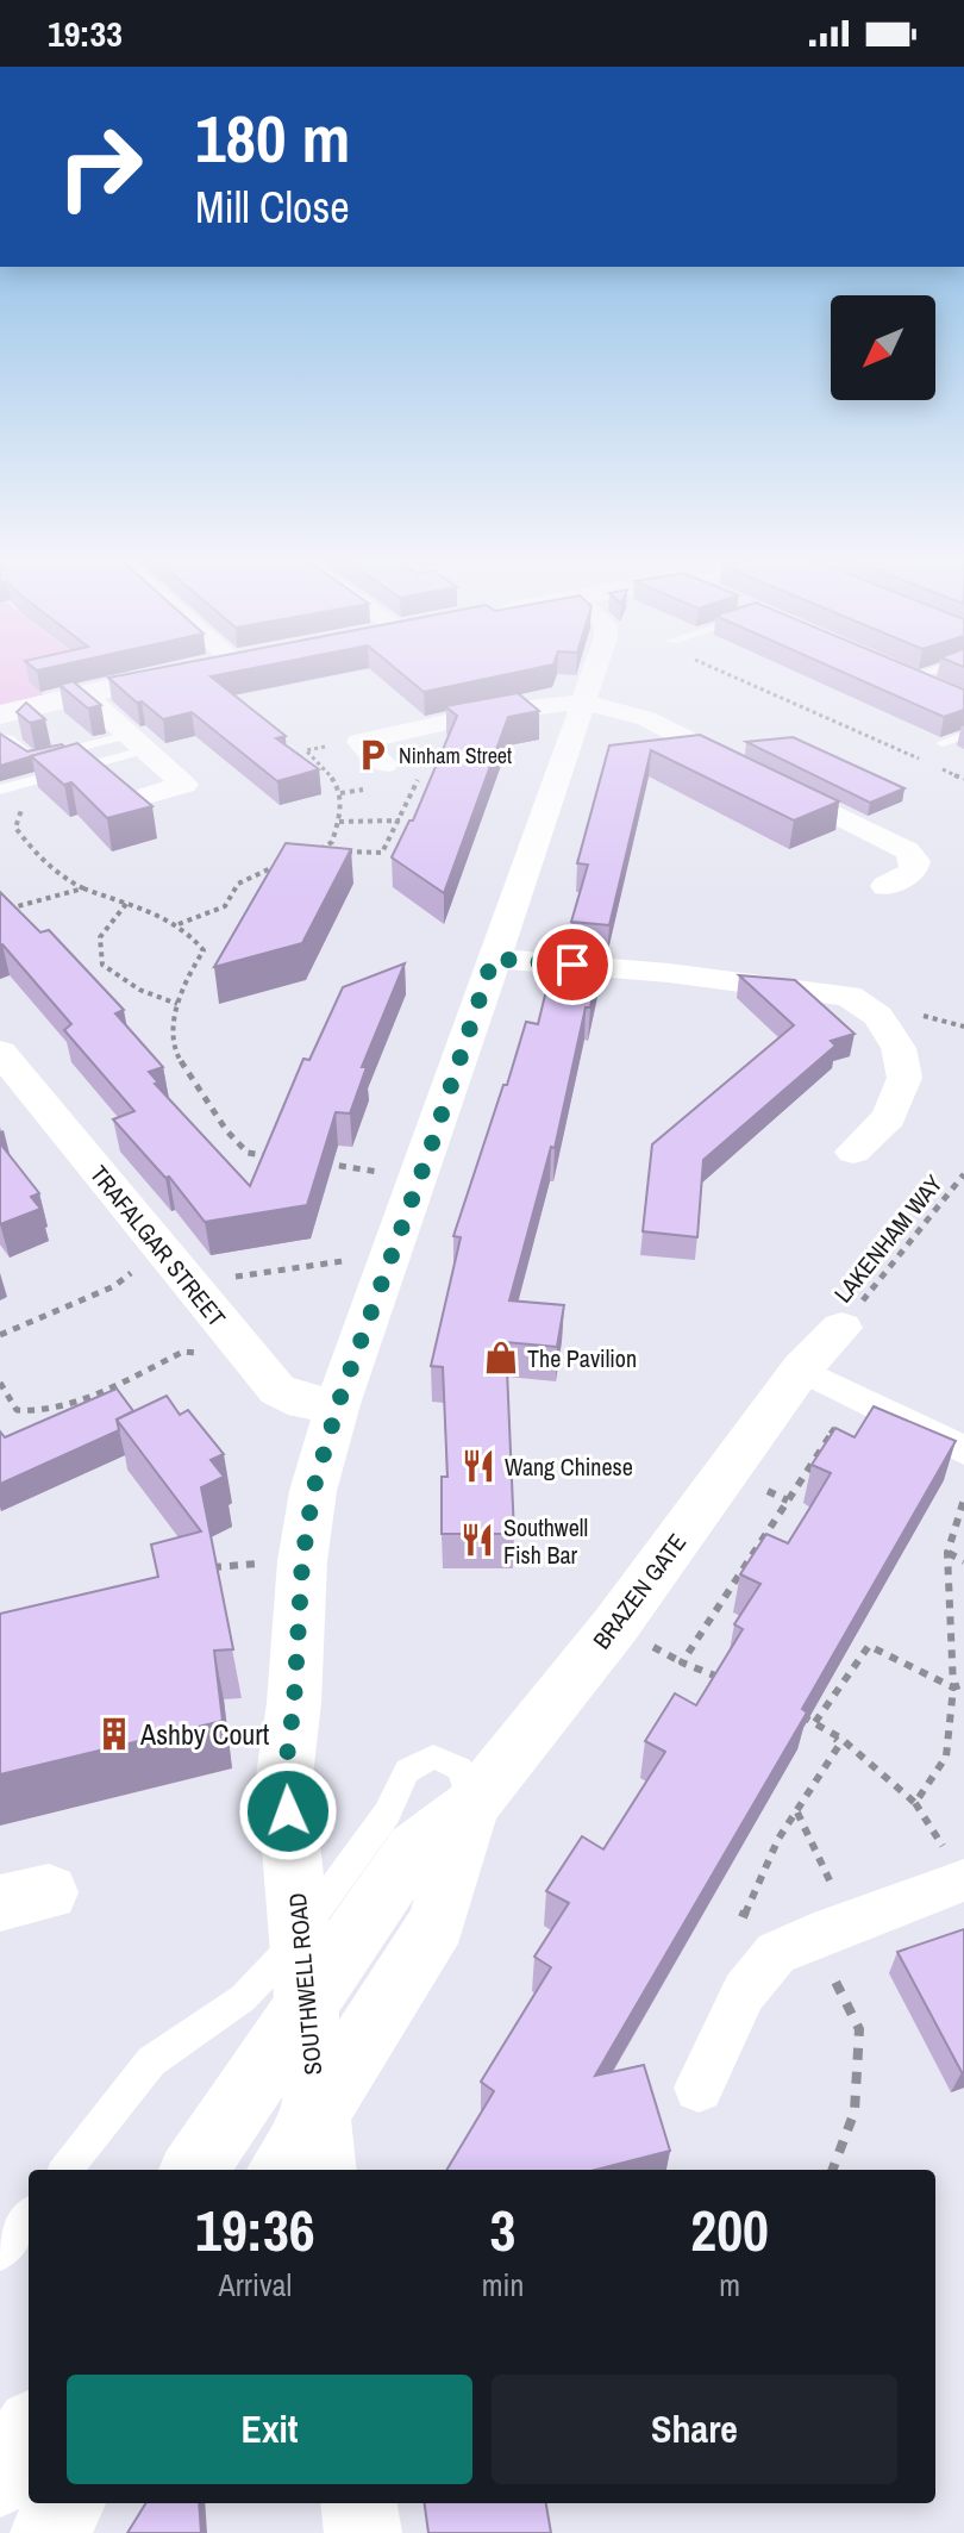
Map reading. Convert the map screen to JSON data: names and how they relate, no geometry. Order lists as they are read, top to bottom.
{
  "streets": {
    "street": ["TRAFALGAR STREET", "BRAZEN GATE", "SOUTHWELL ROAD"],
    "path": ["LAKENHAM WAY"]
  },
  "crossings": [
    ["LAKENHAM WAY", "BRAZEN GATE"],
    ["TRAFALGAR STREET", "SOUTHWELL ROAD"]
  ],
  "places": {
    "parking": ["Ninham Street"],
    "shop": ["The Pavilion"],
    "restaurant": ["Wang Chinese", "Southwell Fish Bar"],
    "building": ["Ashby Court"]
  },
  "north": "bottom left",
  "page": {
    "status": "19:33",
    "turn": ["180 m", "Mill Close"],
    "eta": [
      "19:36",
      "Arrival",
      "3",
      "min",
      "200",
      "m"
    ],
    "buttons": ["Exit", "Share"]
  }
}
